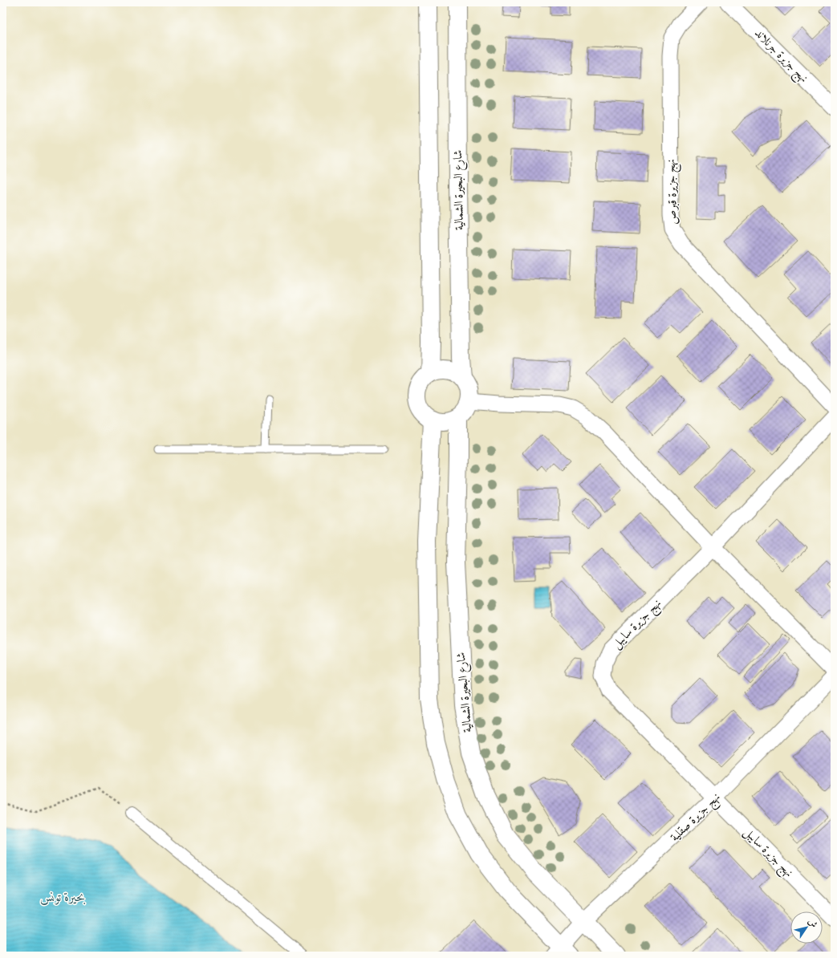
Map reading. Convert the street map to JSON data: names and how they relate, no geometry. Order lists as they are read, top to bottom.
{
  "streets": {
    "main road": ["شارع البحيرة الشمالية"],
    "street": [
      "نهج جزيرة جرنلاند",
      "نهج جزيرة قبرص",
      "نهج جزيرة سايبل",
      "نهج جزيرة صقلية"
    ]
  },
  "crossings": [
    ["شارع البحيرة الشمالية", "نهج جزيرة صقلية"],
    ["نهج جزيرة سايبل", "نهج جزيرة صقلية"]
  ],
  "water": ["بحيرة تونس"],
  "north": "top right"
}
